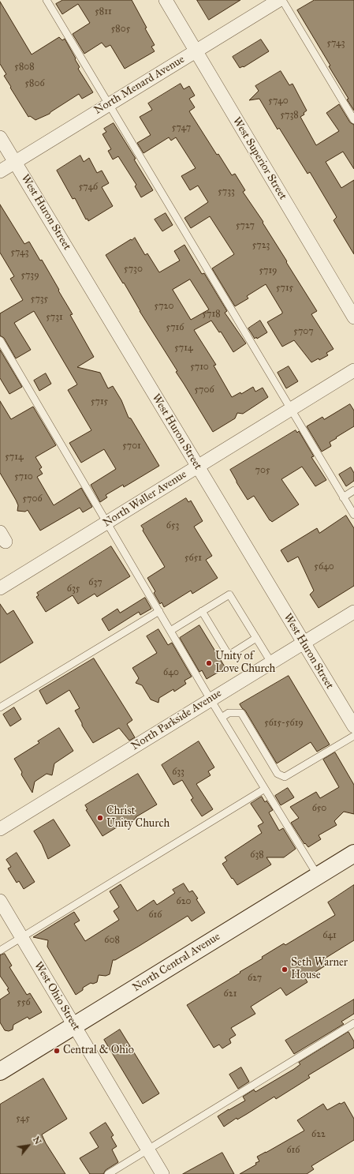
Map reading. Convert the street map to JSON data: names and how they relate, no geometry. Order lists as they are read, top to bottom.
{
  "streets": {
    "street": [
      "North Menard Avenue",
      "West Superior Street",
      "West Huron Street",
      "North Waller Avenue",
      "North Parkside Avenue",
      "North Central Avenue",
      "West Ohio Street"
    ]
  },
  "crossings": [
    ["North Menard Avenue", "West Superior Street"],
    ["North Menard Avenue", "West Huron Street"],
    ["West Huron Street", "North Waller Avenue"],
    ["West Huron Street", "North Parkside Avenue"],
    ["North Central Avenue", "West Ohio Street"]
  ],
  "places": [
    "Unity of Love Church",
    "Christ Unity Church",
    "Seth Warner House",
    "Central & Ohio"
  ],
  "house_numbers": [
    "5811",
    "5805",
    "5743",
    "5808",
    "5806",
    "5740",
    "5738",
    "5747",
    "5746",
    "5733",
    "5727",
    "5723",
    "5743",
    "5730",
    "5719",
    "5739",
    "5715",
    "5735",
    "5720",
    "5718",
    "5731",
    "5716",
    "5707",
    "5714",
    "5710",
    "5706",
    "5715",
    "5701",
    "5714",
    "705",
    "5710",
    "5706",
    "653",
    "5651",
    "5640",
    "637",
    "635",
    "640",
    "5615-5619",
    "633",
    "650",
    "638",
    "620",
    "616",
    "641",
    "608",
    "627",
    "621",
    "556",
    "545",
    "622",
    "616"
  ],
  "north": "top right"
}
